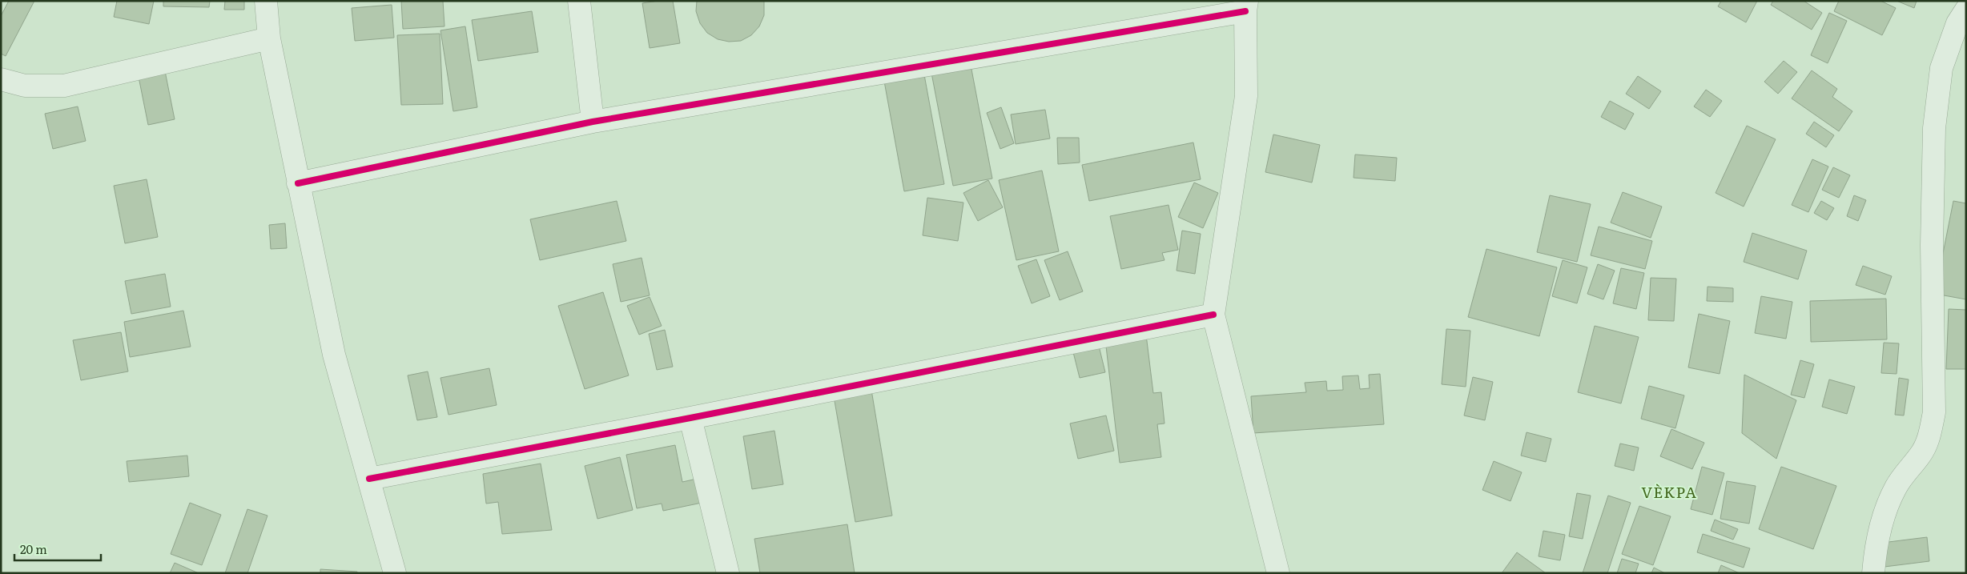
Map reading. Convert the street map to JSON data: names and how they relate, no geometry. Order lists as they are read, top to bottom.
{
  "districts": ["VÈKPA"],
  "scale_bar": "20 m"
}
